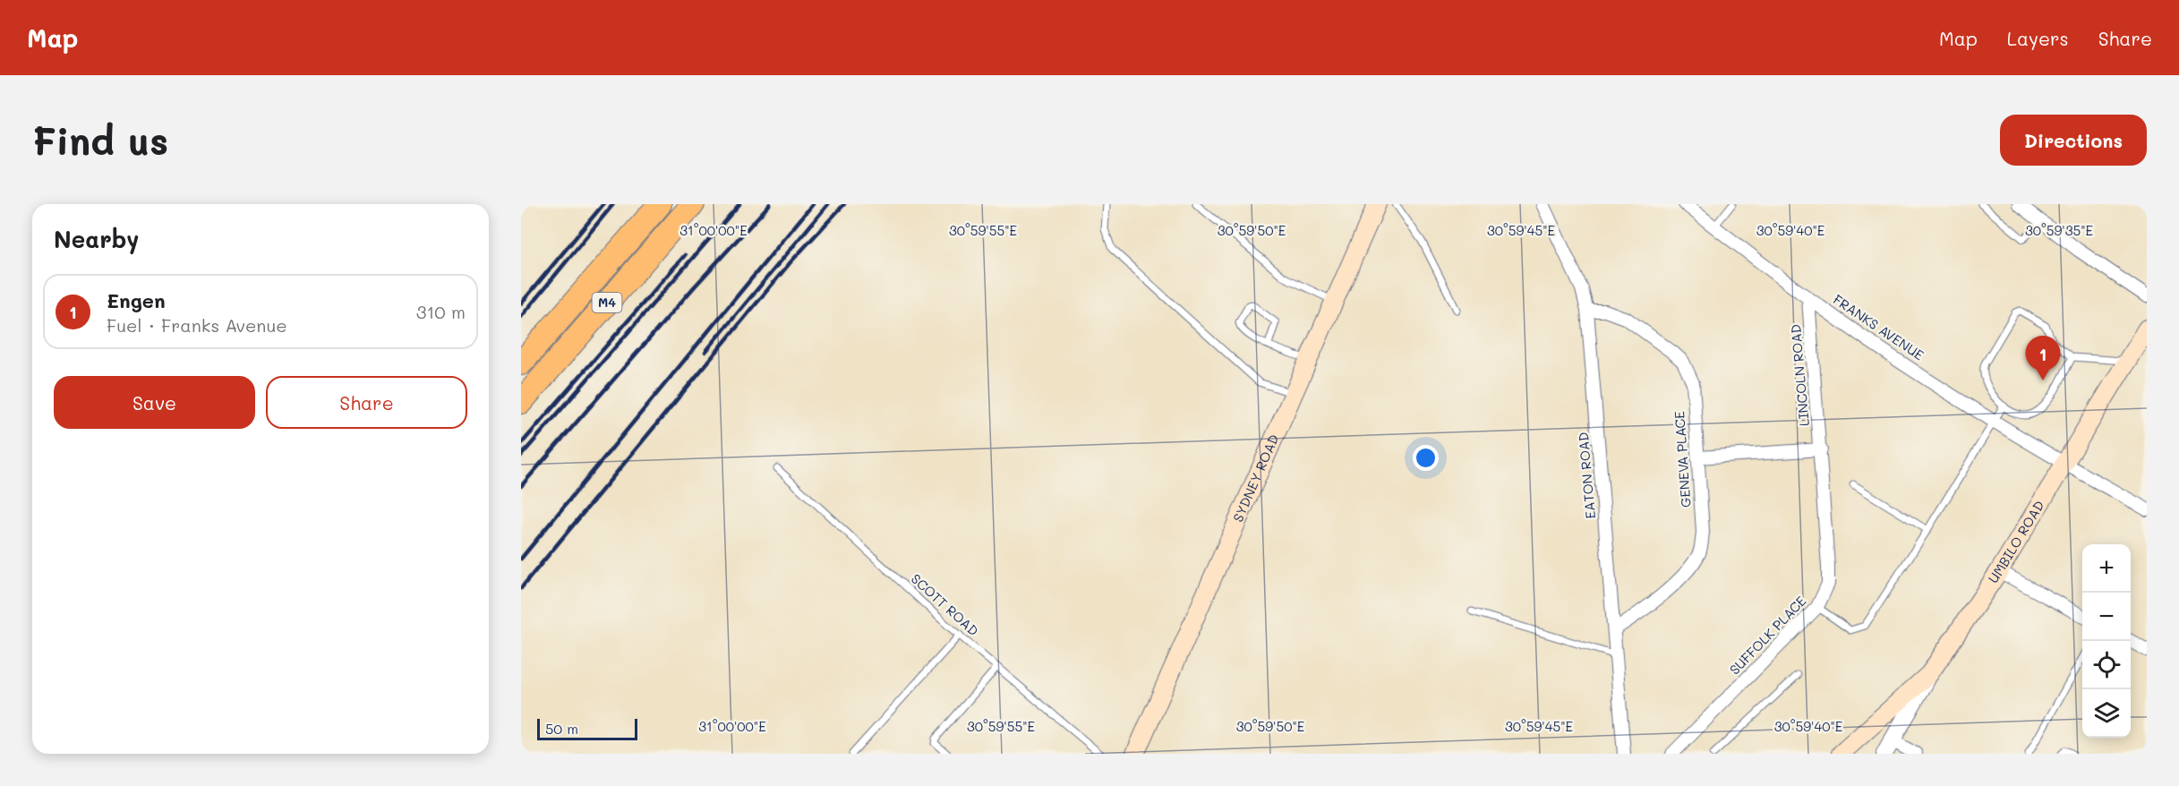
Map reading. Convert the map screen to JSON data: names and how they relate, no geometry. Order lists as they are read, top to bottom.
{
  "streets": {
    "highway": ["M4"],
    "main road": ["SYDNEY ROAD", "UMBILO ROAD"],
    "street": [
      "FRANKS AVENUE",
      "LINCOLN ROAD",
      "GENEVA PLACE",
      "EATON ROAD",
      "SUFFOLK PLACE"
    ],
    "lane": ["SCOTT ROAD"]
  },
  "crossings": [
    ["FRANKS AVENUE", "LINCOLN ROAD"],
    ["FRANKS AVENUE", "UMBILO ROAD"],
    ["LINCOLN ROAD", "SUFFOLK PLACE"],
    ["GENEVA PLACE", "EATON ROAD"]
  ],
  "scale_bar": "50 m",
  "page": {
    "header": "Map",
    "nav": ["Map", "Layers", "Share"],
    "buttons": [
      "Directions",
      ["Save", "Share"]
    ],
    "title": "Find us",
    "heading": "Nearby",
    "list": [
      {
        "mark": "1",
        "name": "Engen",
        "note": "Fuel · Franks Avenue",
        "value": "310 m"
      }
    ],
    "pins": "1",
    "map_buttons": ["+", "−"],
    "scale": "50 m"
  },
  "coordinates": [
    "31°00'00\"E",
    "30°59'55\"E",
    "30°59'50\"E",
    "30°59'45\"E",
    "30°59'40\"E",
    "30°59'35\"E"
  ]
}
